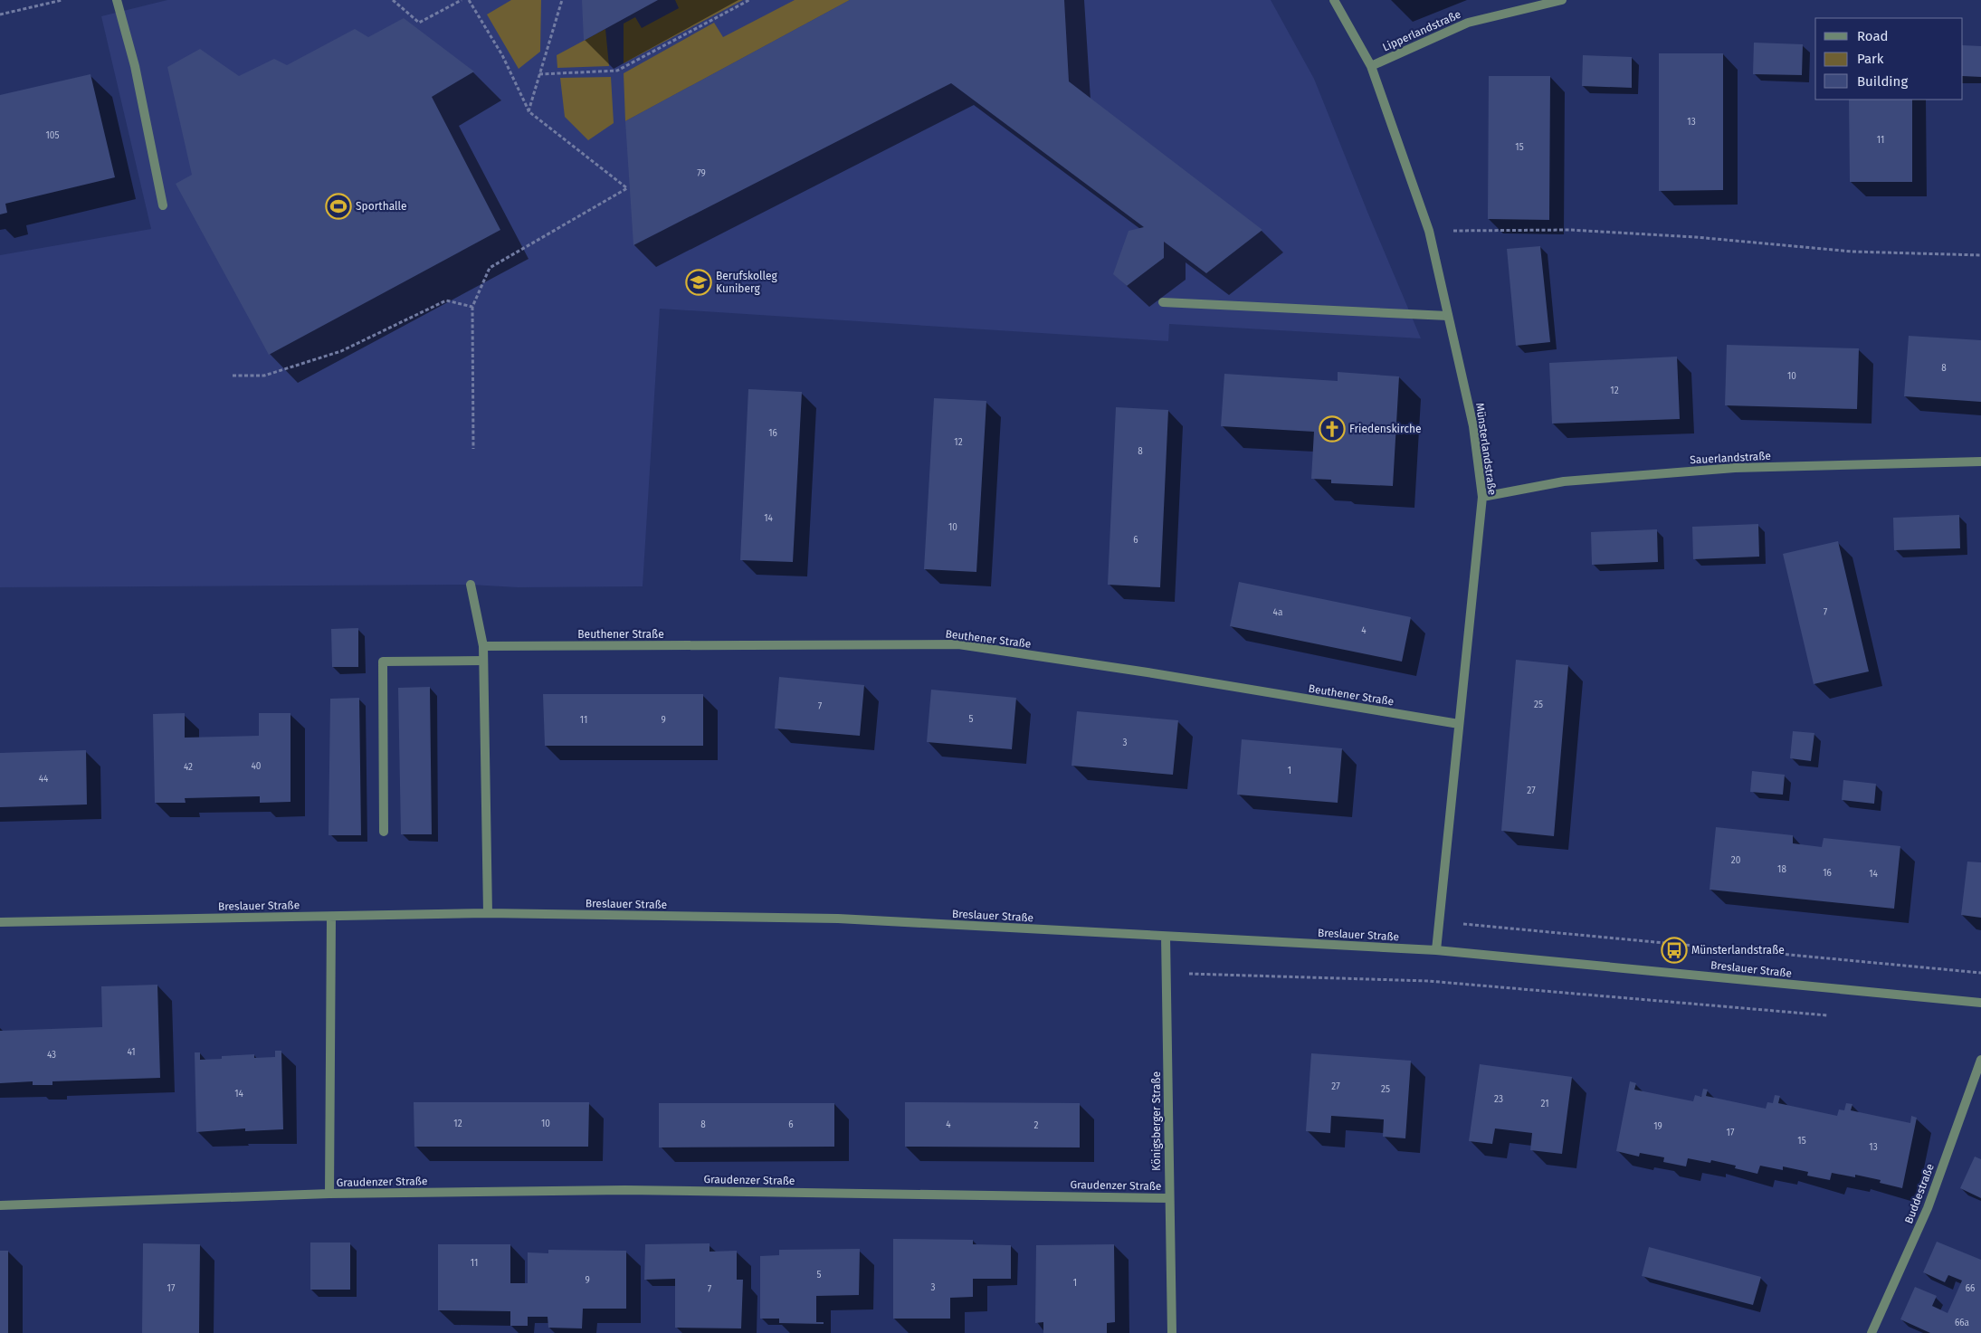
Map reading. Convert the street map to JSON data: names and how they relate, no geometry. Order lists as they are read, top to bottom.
{
  "streets": {
    "street": [
      "Lipperlandstraße",
      "Münsterlandstraße",
      "Sauerlandstraße",
      "Beuthener Straße",
      "Breslauer Straße",
      "Königsberger Straße",
      "Graudenzer Straße",
      "Buddestraße"
    ]
  },
  "crossings": [
    ["Lipperlandstraße", "Münsterlandstraße"],
    ["Münsterlandstraße", "Sauerlandstraße"],
    ["Münsterlandstraße", "Beuthener Straße"],
    ["Münsterlandstraße", "Breslauer Straße"],
    ["Breslauer Straße", "Königsberger Straße"],
    ["Breslauer Straße", "Graudenzer Straße"],
    ["Königsberger Straße", "Graudenzer Straße"]
  ],
  "places": {
    "sports": ["Sporthalle"],
    "school or university": ["Berufskolleg Kuniberg"],
    "church": ["Friedenskirche"],
    "bus stop": ["Münsterlandstraße"]
  },
  "house_numbers": [
    "13",
    "105",
    "11",
    "15",
    "79",
    "8",
    "10",
    "12",
    "16",
    "12",
    "8",
    "14",
    "10",
    "6",
    "4a",
    "7",
    "4",
    "25",
    "7",
    "5",
    "11",
    "9",
    "3",
    "40",
    "42",
    "1",
    "44",
    "27",
    "20",
    "18",
    "16",
    "14",
    "41",
    "43",
    "27",
    "25",
    "14",
    "23",
    "21",
    "12",
    "10",
    "8",
    "6",
    "4",
    "2",
    "19",
    "17",
    "15",
    "13",
    "11",
    "5",
    "9",
    "1",
    "3",
    "17",
    "66",
    "7",
    "66a"
  ],
  "legend": ["Road", "Park", "Building"]
}
